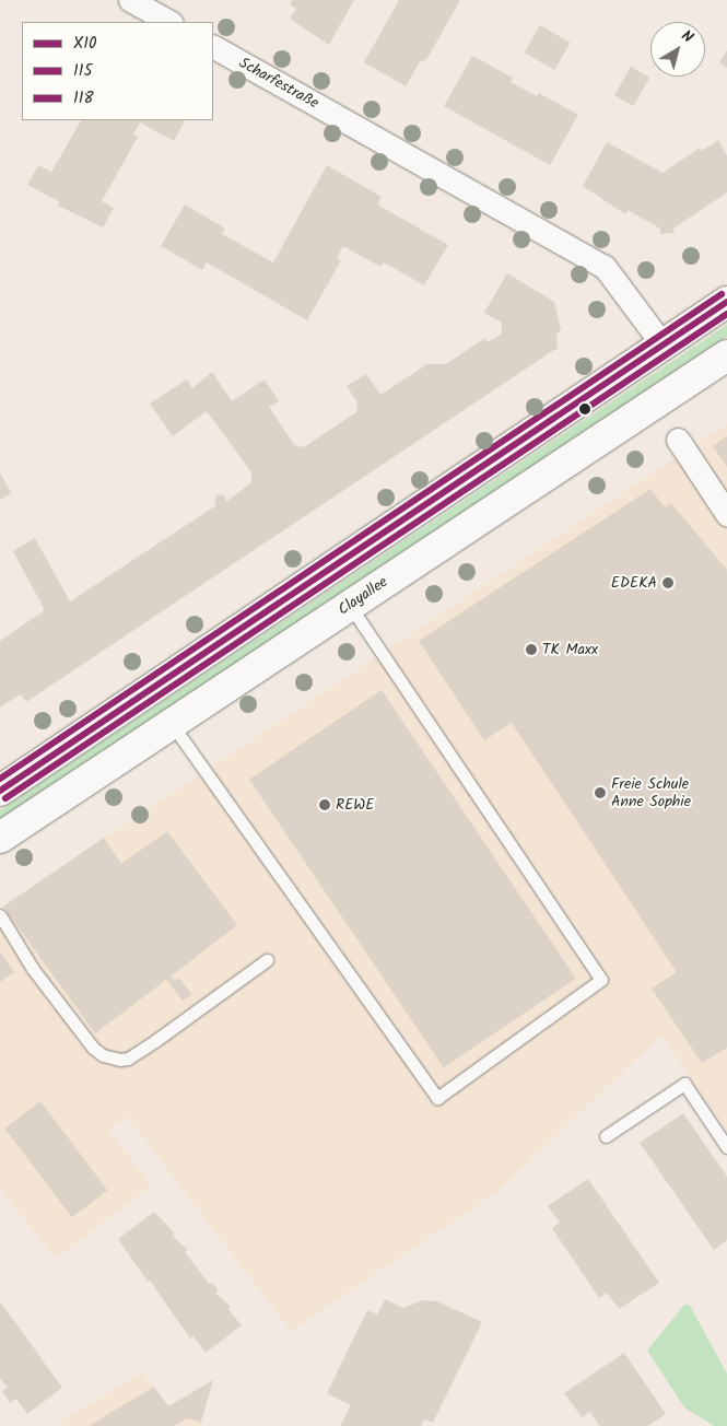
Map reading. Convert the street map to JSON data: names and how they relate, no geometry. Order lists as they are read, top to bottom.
{
  "streets": {
    "main road": ["Clayallee"],
    "street": ["Scharfestraße"]
  },
  "places": [
    "EDEKA",
    "TK Maxx",
    "Freie Schule Anne Sophie",
    "REWE"
  ],
  "lines": ["transit line 118", "transit line X10", "transit line 115"],
  "legend": ["X10", "115", "118"],
  "north": "top right"
}
